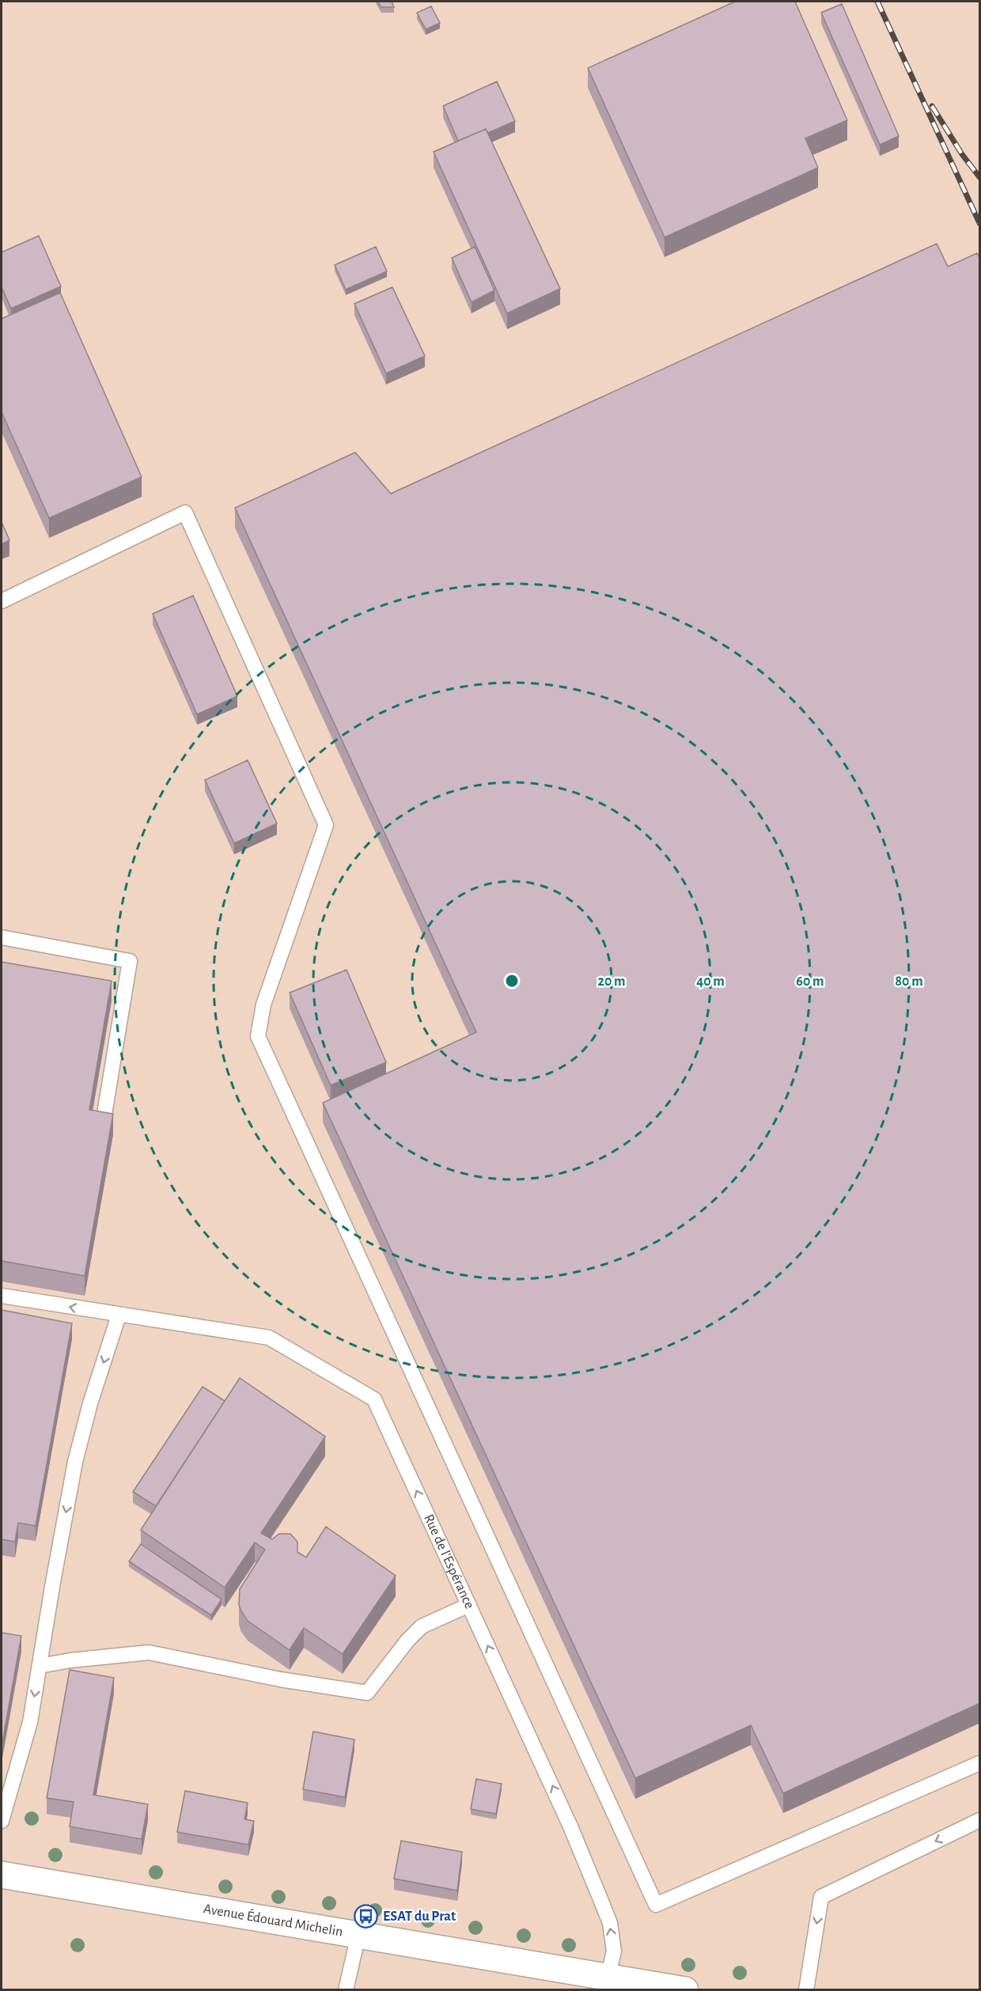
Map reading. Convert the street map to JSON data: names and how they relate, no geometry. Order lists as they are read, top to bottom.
{
  "streets": {
    "main road": ["Avenue Édouard Michelin"],
    "lane": ["Rue de l'Espérance"]
  },
  "crossings": [
    ["Rue de l'Espérance", "Avenue Édouard Michelin"]
  ],
  "one_way": ["Rue de l'Espérance"],
  "places": {
    "bus stop": ["ESAT du Prat"]
  },
  "rings": [
    "20 m",
    "40 m",
    "60 m",
    "80 m"
  ]
}
